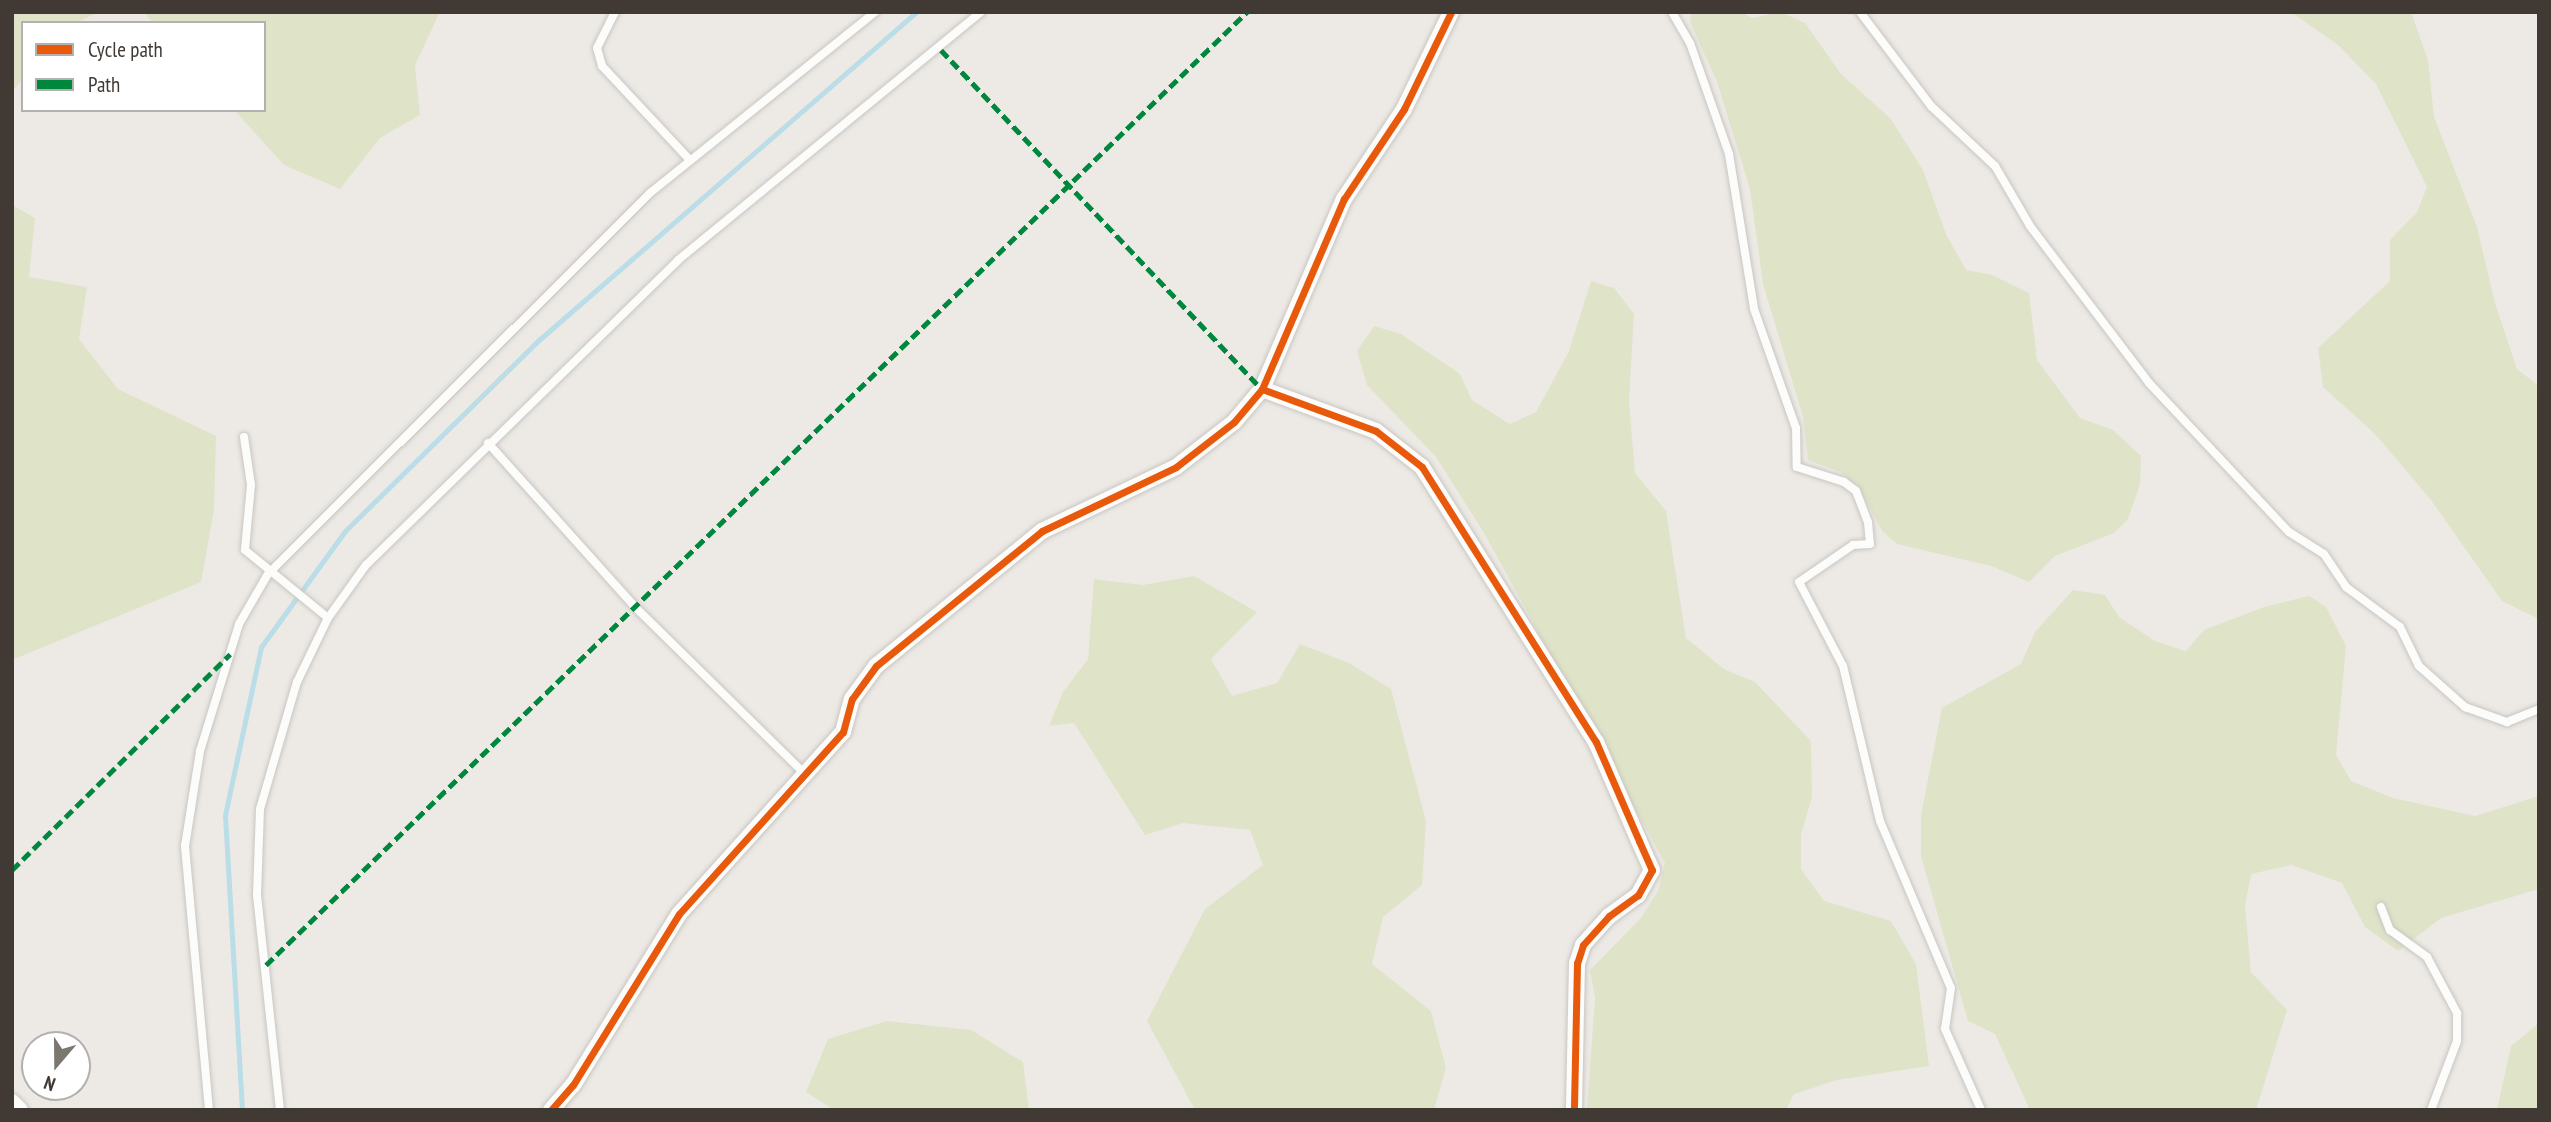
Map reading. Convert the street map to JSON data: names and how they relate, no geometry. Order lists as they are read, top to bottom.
{
  "legend": ["Cycle path", "Path"],
  "north": "bottom"
}
